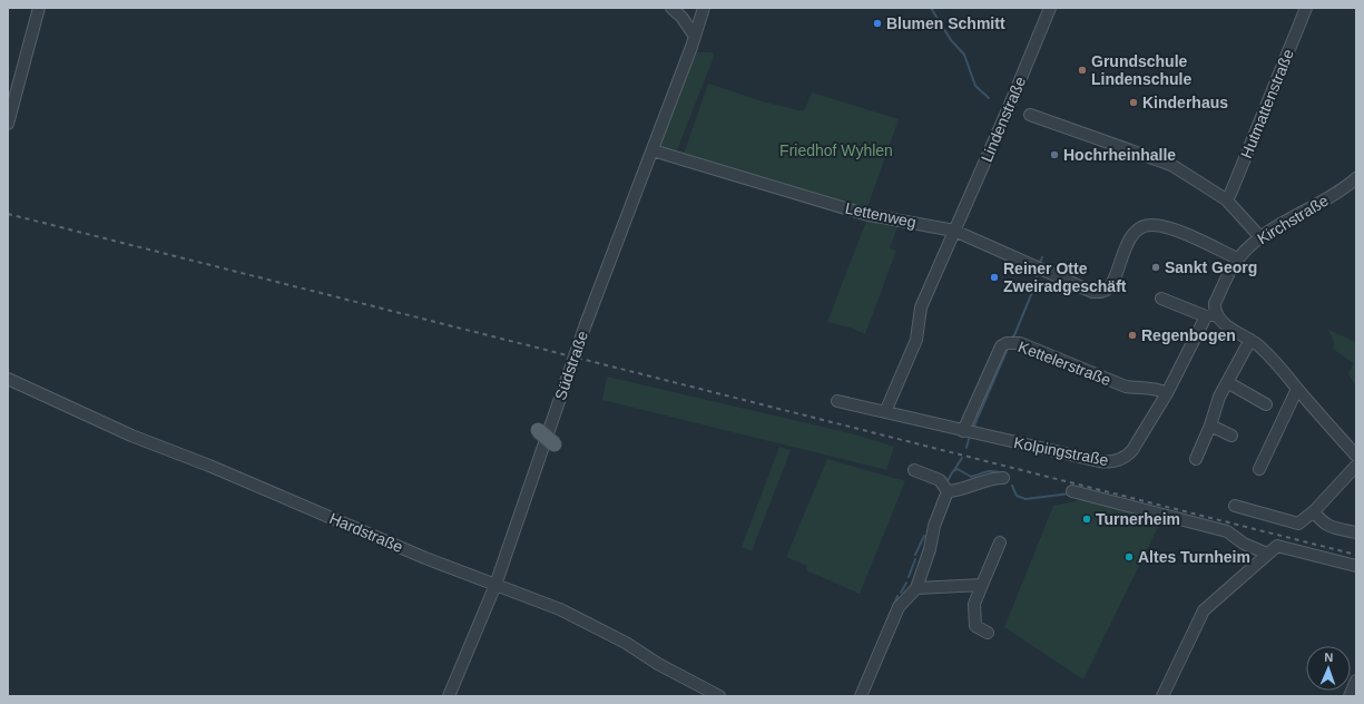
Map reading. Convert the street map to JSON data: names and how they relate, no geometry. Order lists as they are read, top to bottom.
{
  "streets": {
    "street": [
      "Hutmattenstraße",
      "Lindenstraße",
      "Lettenweg",
      "Kirchstraße",
      "Kettelerstraße",
      "Südstraße",
      "Kolpingstraße",
      "Hardstraße"
    ]
  },
  "crossings": [
    ["Lindenstraße", "Lettenweg"],
    ["Lindenstraße", "Kolpingstraße"],
    ["Lettenweg", "Kirchstraße"],
    ["Lettenweg", "Südstraße"],
    ["Kirchstraße", "Kolpingstraße"],
    ["Kettelerstraße", "Kolpingstraße"],
    ["Südstraße", "Hardstraße"]
  ],
  "parks": ["Friedhof Wyhlen"],
  "places": [
    "Blumen Schmitt",
    "Grundschule Lindenschule",
    "Kinderhaus",
    "Hochrheinhalle",
    "Sankt Georg",
    "Reiner Otte Zweiradgeschäft",
    "Regenbogen",
    "Turnerheim",
    "Altes Turnheim"
  ],
  "north": "top"
}
